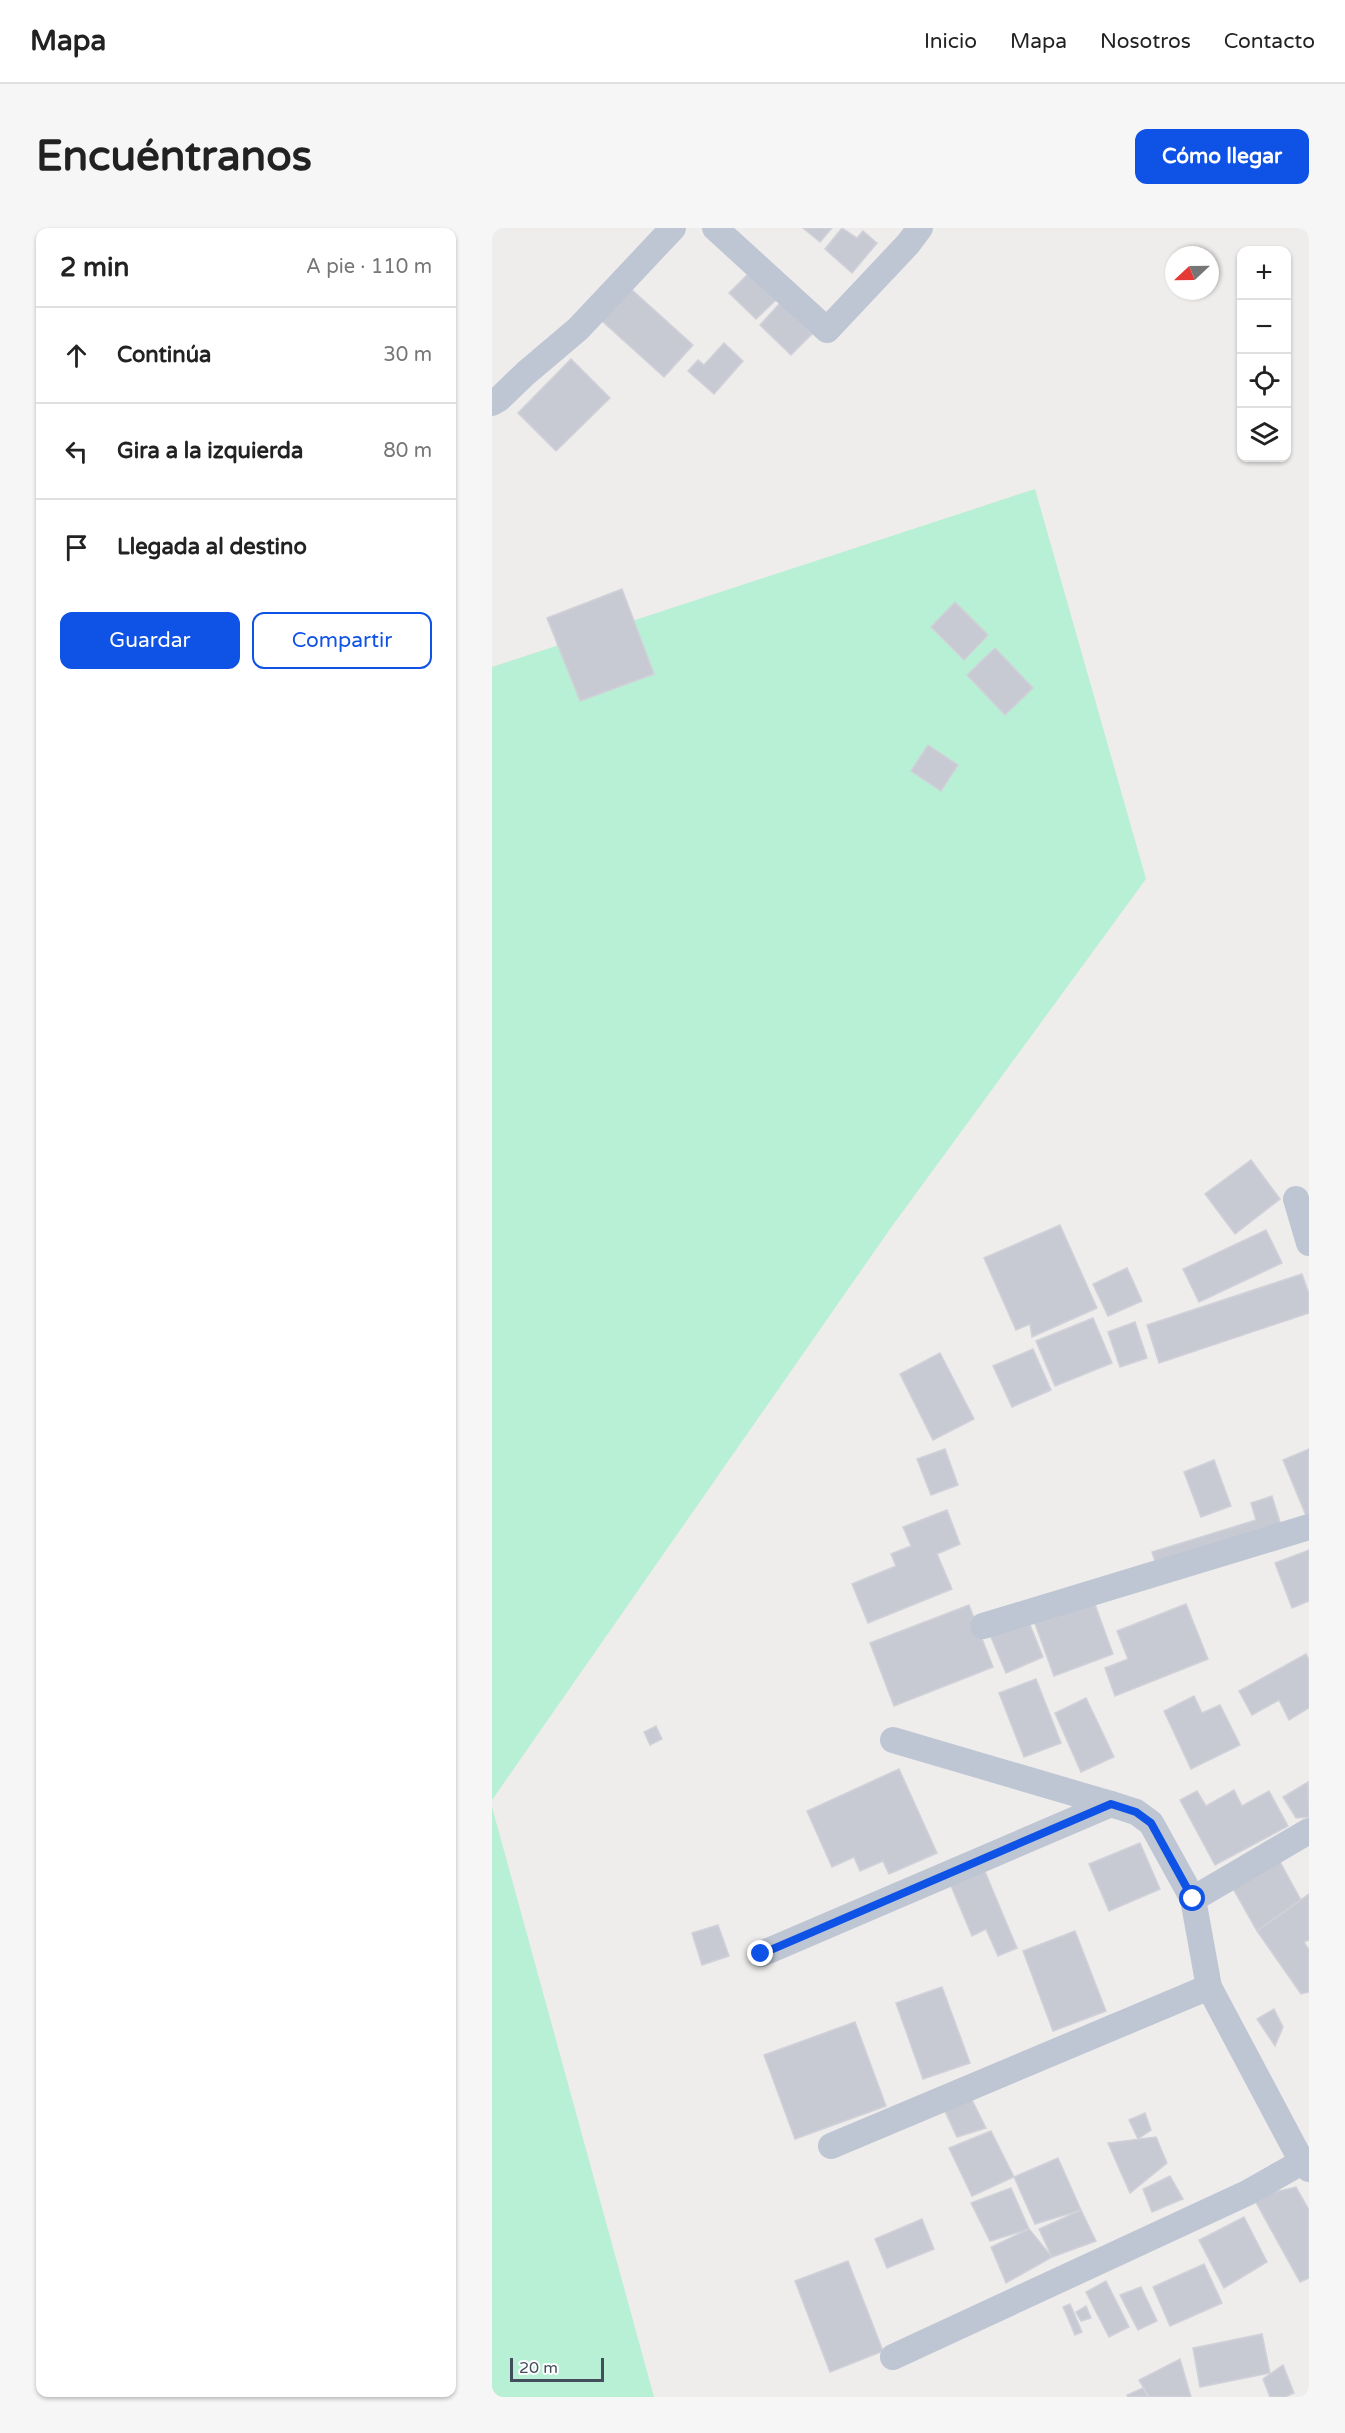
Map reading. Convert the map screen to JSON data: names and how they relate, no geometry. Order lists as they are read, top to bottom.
{
  "scale_bar": "20 m",
  "north": "left",
  "page": {
    "header": "Mapa",
    "nav": [
      "Inicio",
      "Mapa",
      "Nosotros",
      "Contacto"
    ],
    "buttons": [
      "Cómo llegar",
      ["Guardar", "Compartir"]
    ],
    "title": "Encuéntranos",
    "heading": ["2 min", "A pie · 110 m"],
    "map_buttons": ["+", "−"],
    "list": [
      ["Continúa", "30 m"],
      ["Gira a la izquierda", "80 m"],
      "Llegada al destino"
    ],
    "scale": "20 m"
  }
}
